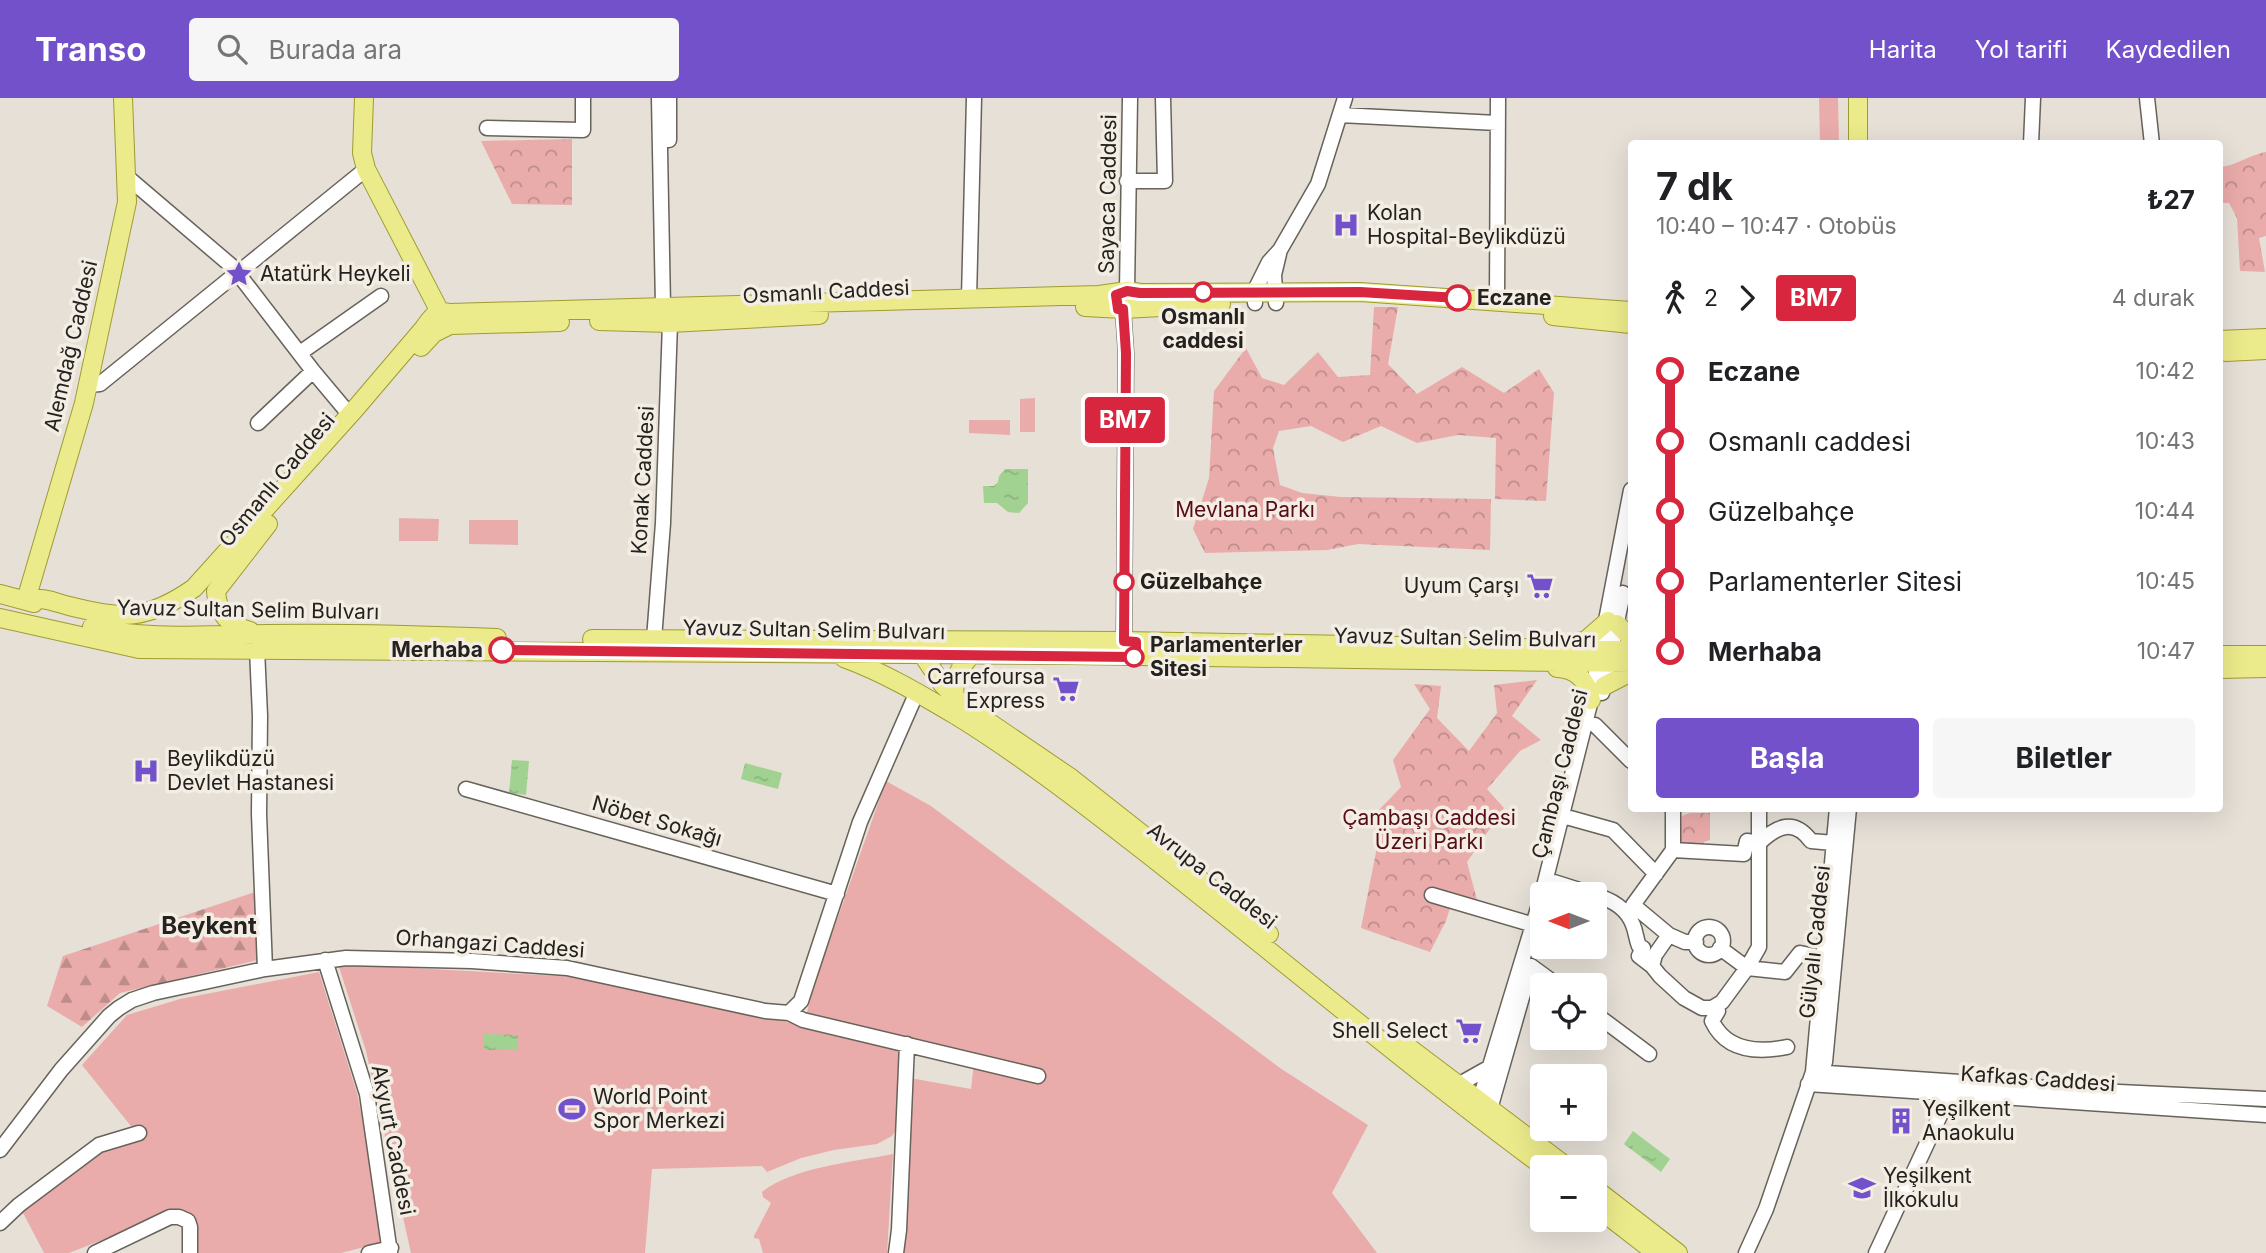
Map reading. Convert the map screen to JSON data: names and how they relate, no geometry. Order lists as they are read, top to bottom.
{
  "streets": {
    "main road": [
      "Osmanlı Caddesi",
      "Alemdağ Caddesi",
      "Yavuz Sultan Selim Bulvarı",
      "Avrupa Caddesi"
    ],
    "street": [
      "Sayaca Caddesi",
      "Konak Caddesi",
      "Çambaşı Caddesi",
      "Nöbet Sokağı",
      "Gülyalı Caddesi",
      "Orhangazi Caddesi",
      "Kafkas Caddesi",
      "Akyurt Caddesi"
    ]
  },
  "crossings": [
    ["Sayaca Caddesi", "Osmanlı Caddesi"],
    ["Sayaca Caddesi", "Yavuz Sultan Selim Bulvarı"],
    ["Osmanlı Caddesi", "Alemdağ Caddesi"],
    ["Osmanlı Caddesi", "Konak Caddesi"],
    ["Osmanlı Caddesi", "Yavuz Sultan Selim Bulvarı"],
    ["Konak Caddesi", "Yavuz Sultan Selim Bulvarı"],
    ["Yavuz Sultan Selim Bulvarı", "Çambaşı Caddesi"],
    ["Yavuz Sultan Selim Bulvarı", "Avrupa Caddesi"],
    ["Çambaşı Caddesi", "Avrupa Caddesi"],
    ["Gülyalı Caddesi", "Kafkas Caddesi"],
    ["Orhangazi Caddesi", "Akyurt Caddesi"]
  ],
  "districts": ["Beykent"],
  "parks": ["Mevlana Parkı", "Çambaşı Caddesi Üzeri Parkı"],
  "places": {
    "hospital": ["Kolan Hospital-Beylikdüzü", "Beylikdüzü Devlet Hastanesi"],
    "place": ["Atatürk Heykeli"],
    "other": [
      "Osmanlı caddesi",
      "Eczane",
      "Güzelbahçe",
      "Merhaba",
      "Parlamenterler Sitesi"
    ],
    "supermarket": ["Uyum Çarşı", "Carrefoursa Express", "Shell Select"],
    "sports": ["World Point Spor Merkezi"],
    "building": ["Yeşilkent Anaokulu"],
    "school or university": ["Yeşilkent İlkokulu"]
  },
  "lines": ["bus line BM7"],
  "north": "left",
  "page": {
    "header": "Transo",
    "search": "Burada ara",
    "nav": ["Harita", "Yol tarifi", "Kaydedilen"],
    "on_map": "BM7",
    "heading": ["7 dk", "10:40 – 10:47 · Otobüs", "₺27"],
    "legs": ["2", "BM7", "4 durak"],
    "list": [
      {
        "name": "Eczane",
        "value": "10:42"
      },
      {
        "name": "Osmanlı caddesi",
        "value": "10:43"
      },
      {
        "name": "Güzelbahçe",
        "value": "10:44"
      },
      {
        "name": "Parlamenterler Sitesi",
        "value": "10:45"
      },
      {
        "name": "Merhaba",
        "value": "10:47"
      }
    ],
    "buttons": ["Başla", "Biletler"],
    "map_buttons": ["+", "−"]
  }
}
